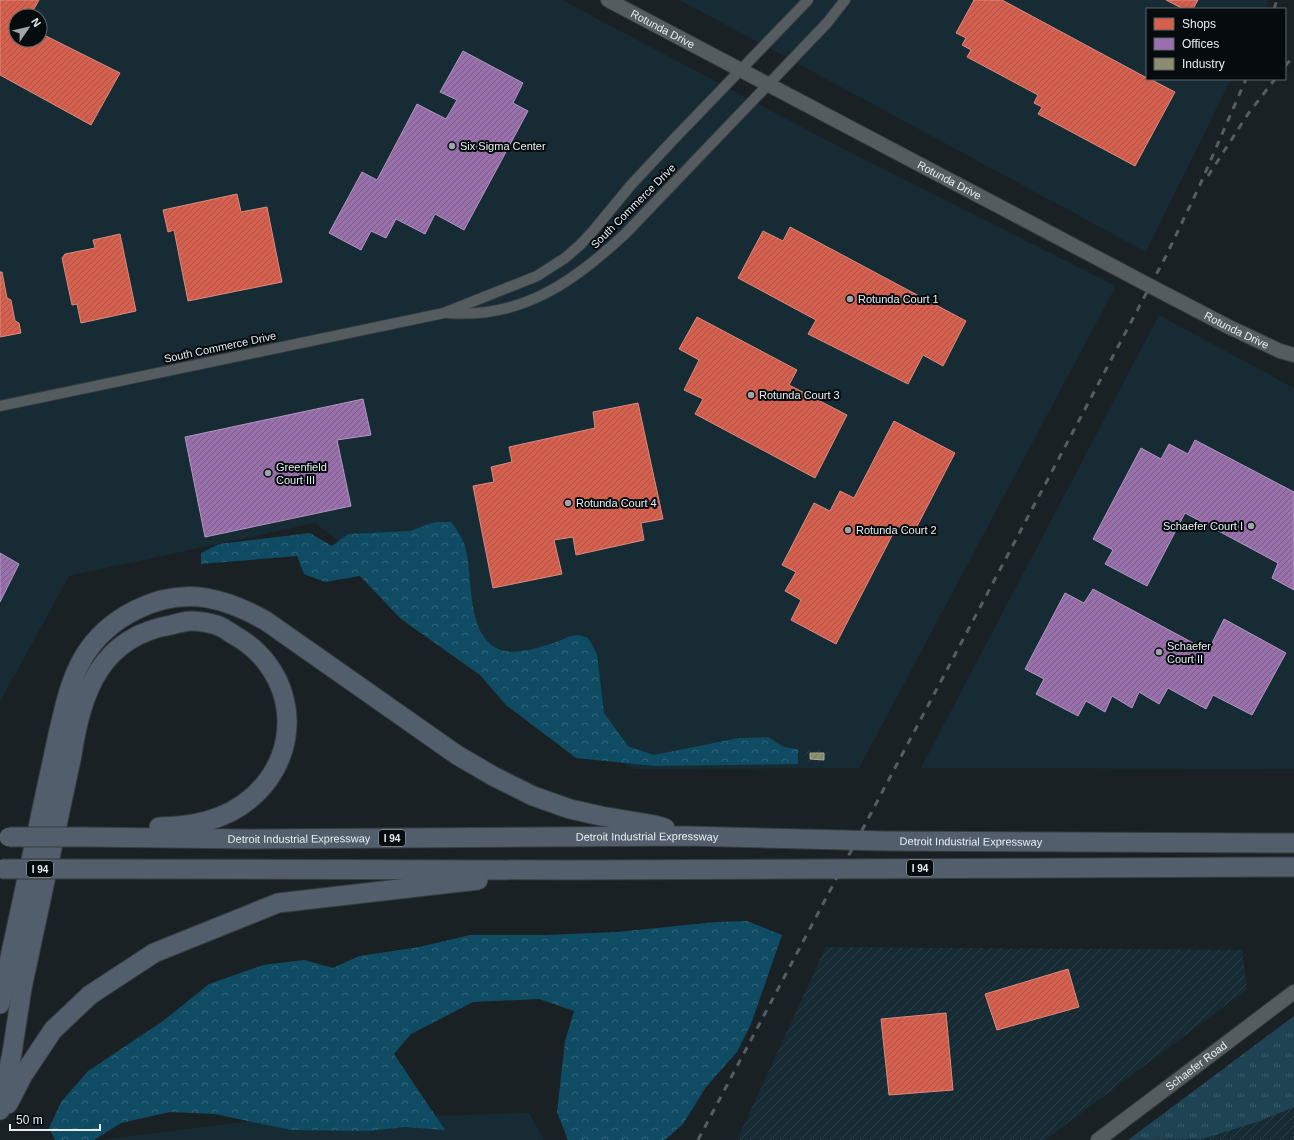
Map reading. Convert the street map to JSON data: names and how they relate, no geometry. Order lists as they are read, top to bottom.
{
  "streets": {
    "highway": ["Detroit Industrial Expressway", "I 94"],
    "main road": ["Rotunda Drive", "Schaefer Road"],
    "street": ["South Commerce Drive"]
  },
  "crossings": [
    ["Rotunda Drive", "South Commerce Drive"]
  ],
  "places": [
    "Six Sigma Center",
    "Rotunda Court 1",
    "Rotunda Court 3",
    "Greenfield Court III",
    "Rotunda Court 4",
    "Schaefer Court I",
    "Rotunda Court 2",
    "Schaefer Court II"
  ],
  "legend": ["Shops", "Offices", "Industry"],
  "scale_bar": "50 m",
  "north": "top right"
}
